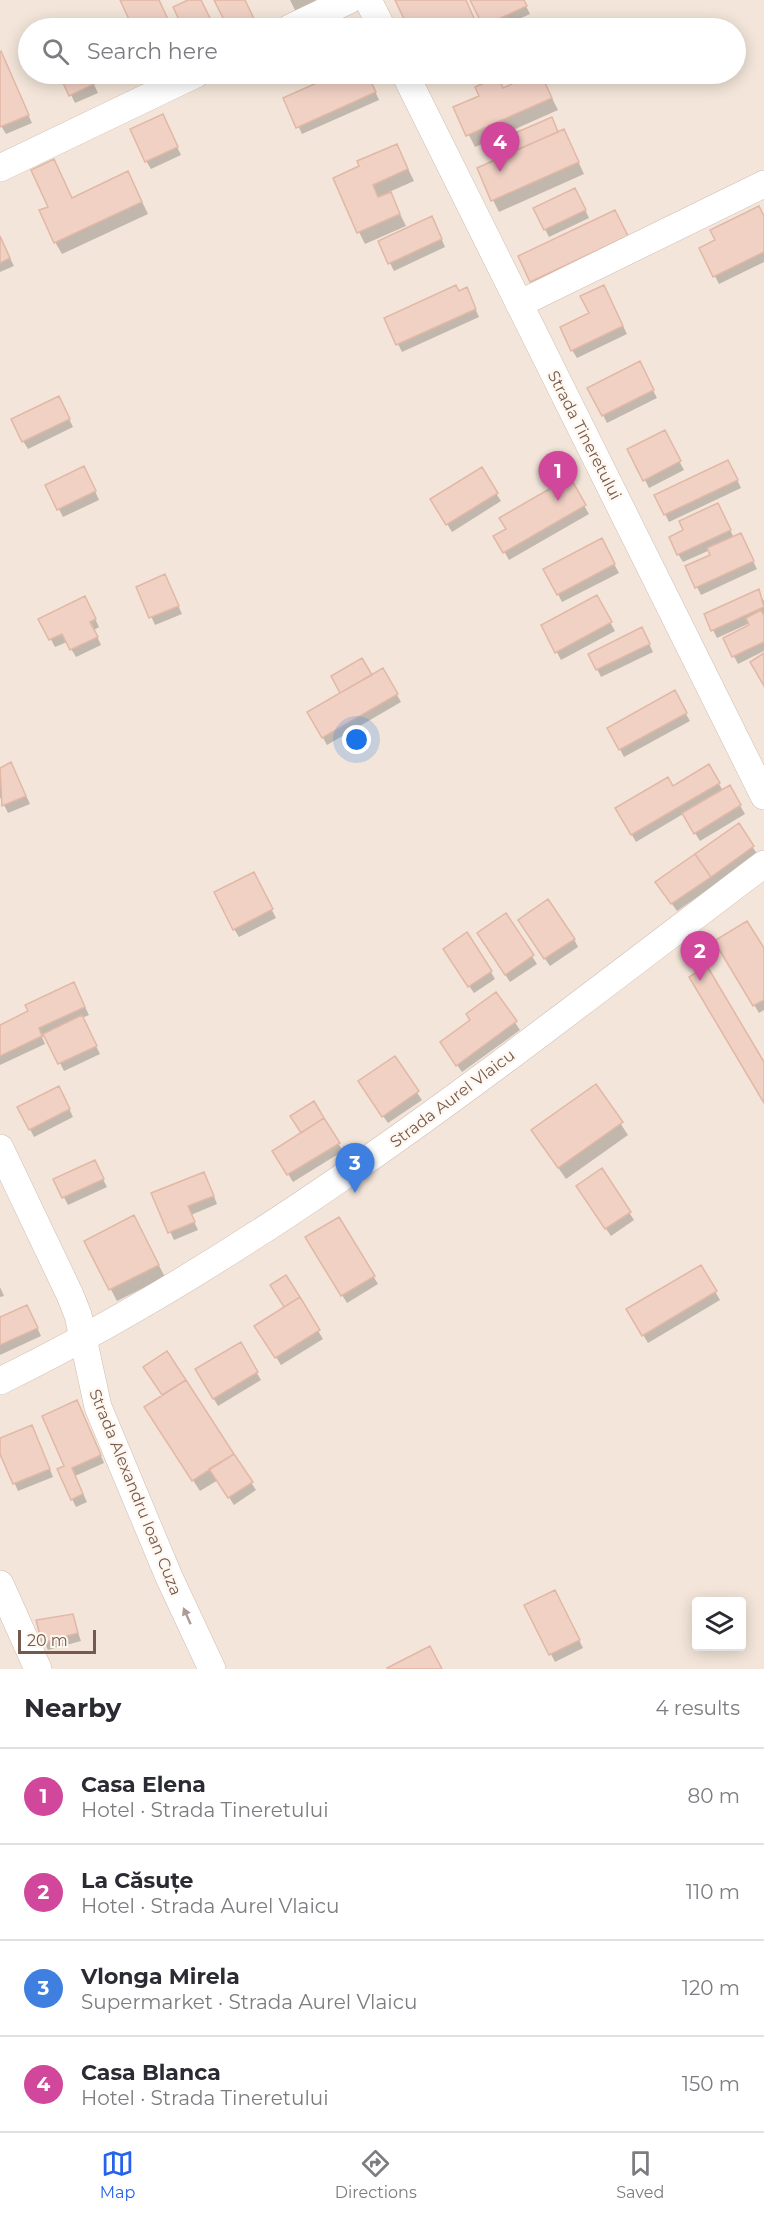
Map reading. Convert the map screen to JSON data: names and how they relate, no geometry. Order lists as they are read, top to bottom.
{
  "streets": {
    "street": ["Strada Tineretului", "Strada Aurel Vlaicu", "Strada Alexandru Ioan Cuza"]
  },
  "crossings": [
    ["Strada Aurel Vlaicu", "Strada Alexandru Ioan Cuza"]
  ],
  "one_way": ["Strada Alexandru Ioan Cuza"],
  "scale_bar": "20 m",
  "page": {
    "search": "Search here",
    "pins": [
      "4",
      "1",
      "2",
      "3"
    ],
    "scale": "20 m",
    "heading": ["Nearby", "4 results"],
    "list": [
      {
        "mark": "1",
        "name": "Casa Elena",
        "note": "Hotel · Strada Tineretului",
        "value": "80 m"
      },
      {
        "mark": "2",
        "name": "La Căsuțe",
        "note": "Hotel · Strada Aurel Vlaicu",
        "value": "110 m"
      },
      {
        "mark": "3",
        "name": "Vlonga Mirela",
        "note": "Supermarket · Strada Aurel Vlaicu",
        "value": "120 m"
      },
      {
        "mark": "4",
        "name": "Casa Blanca",
        "note": "Hotel · Strada Tineretului",
        "value": "150 m"
      }
    ],
    "nav": ["Map", "Directions", "Saved"]
  }
}
